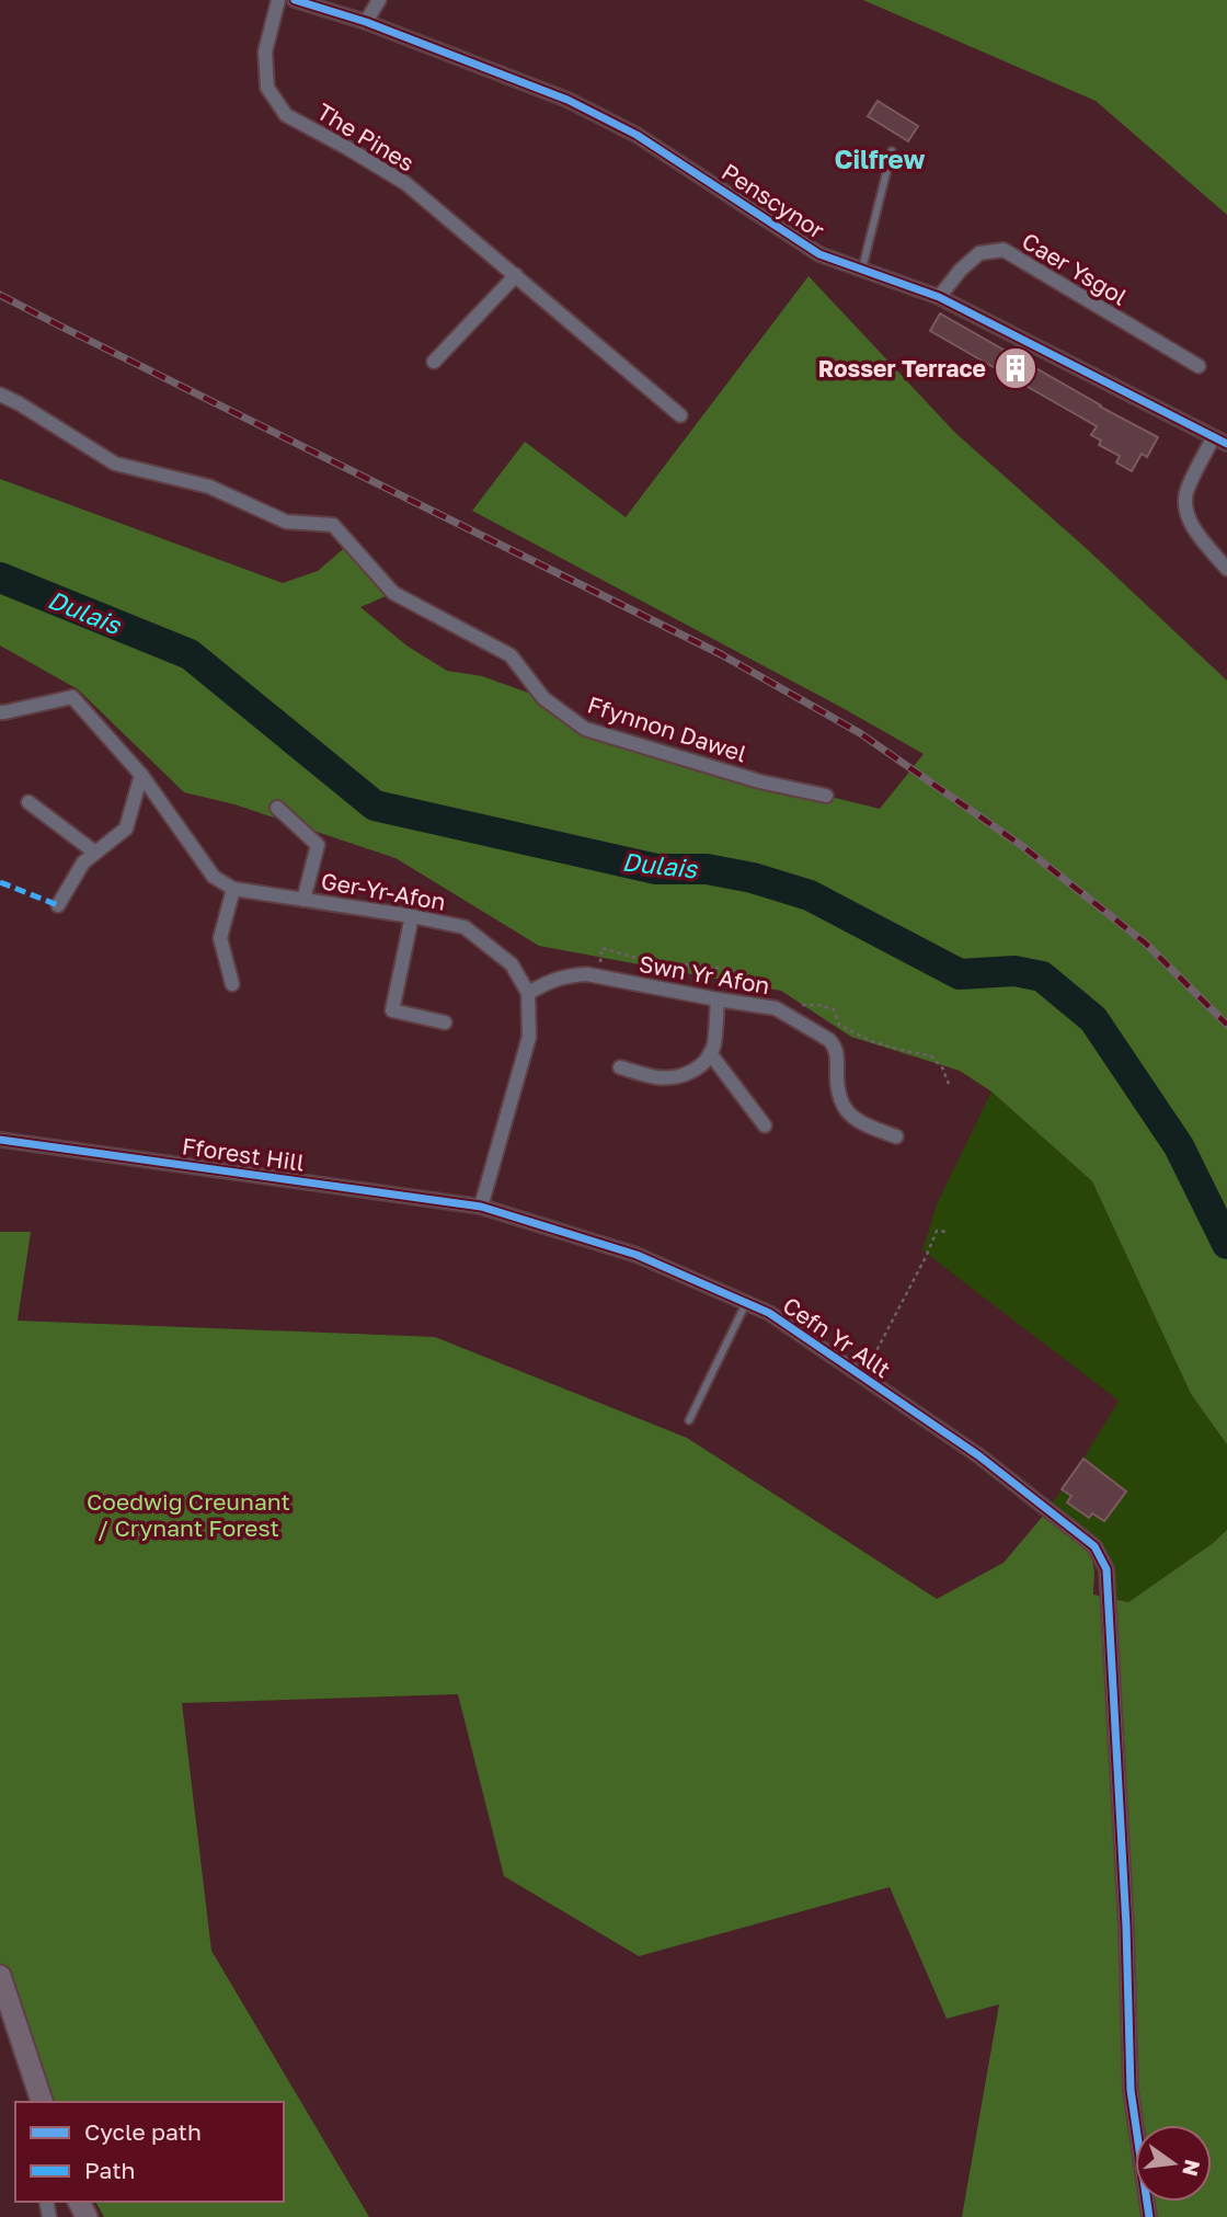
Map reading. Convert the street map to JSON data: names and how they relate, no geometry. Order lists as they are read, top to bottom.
{
  "streets": {
    "street": [
      "The Pines",
      "Penscynor",
      "Caer Ysgol",
      "Ffynnon Dawel",
      "Ger-Yr-Afon",
      "Swn Yr Afon",
      "Fforest Hill",
      "Cefn Yr Allt"
    ]
  },
  "crossings": [
    ["Penscynor", "Caer Ysgol"],
    ["Ger-Yr-Afon", "Swn Yr Afon"],
    ["Fforest Hill", "Cefn Yr Allt"]
  ],
  "districts": ["Cilfrew"],
  "water": ["Dulais"],
  "parks": ["Coedwig Creunant / Crynant Forest"],
  "places": {
    "building": ["Rosser Terrace"]
  },
  "legend": ["Cycle path", "Path"],
  "north": "right"
}
